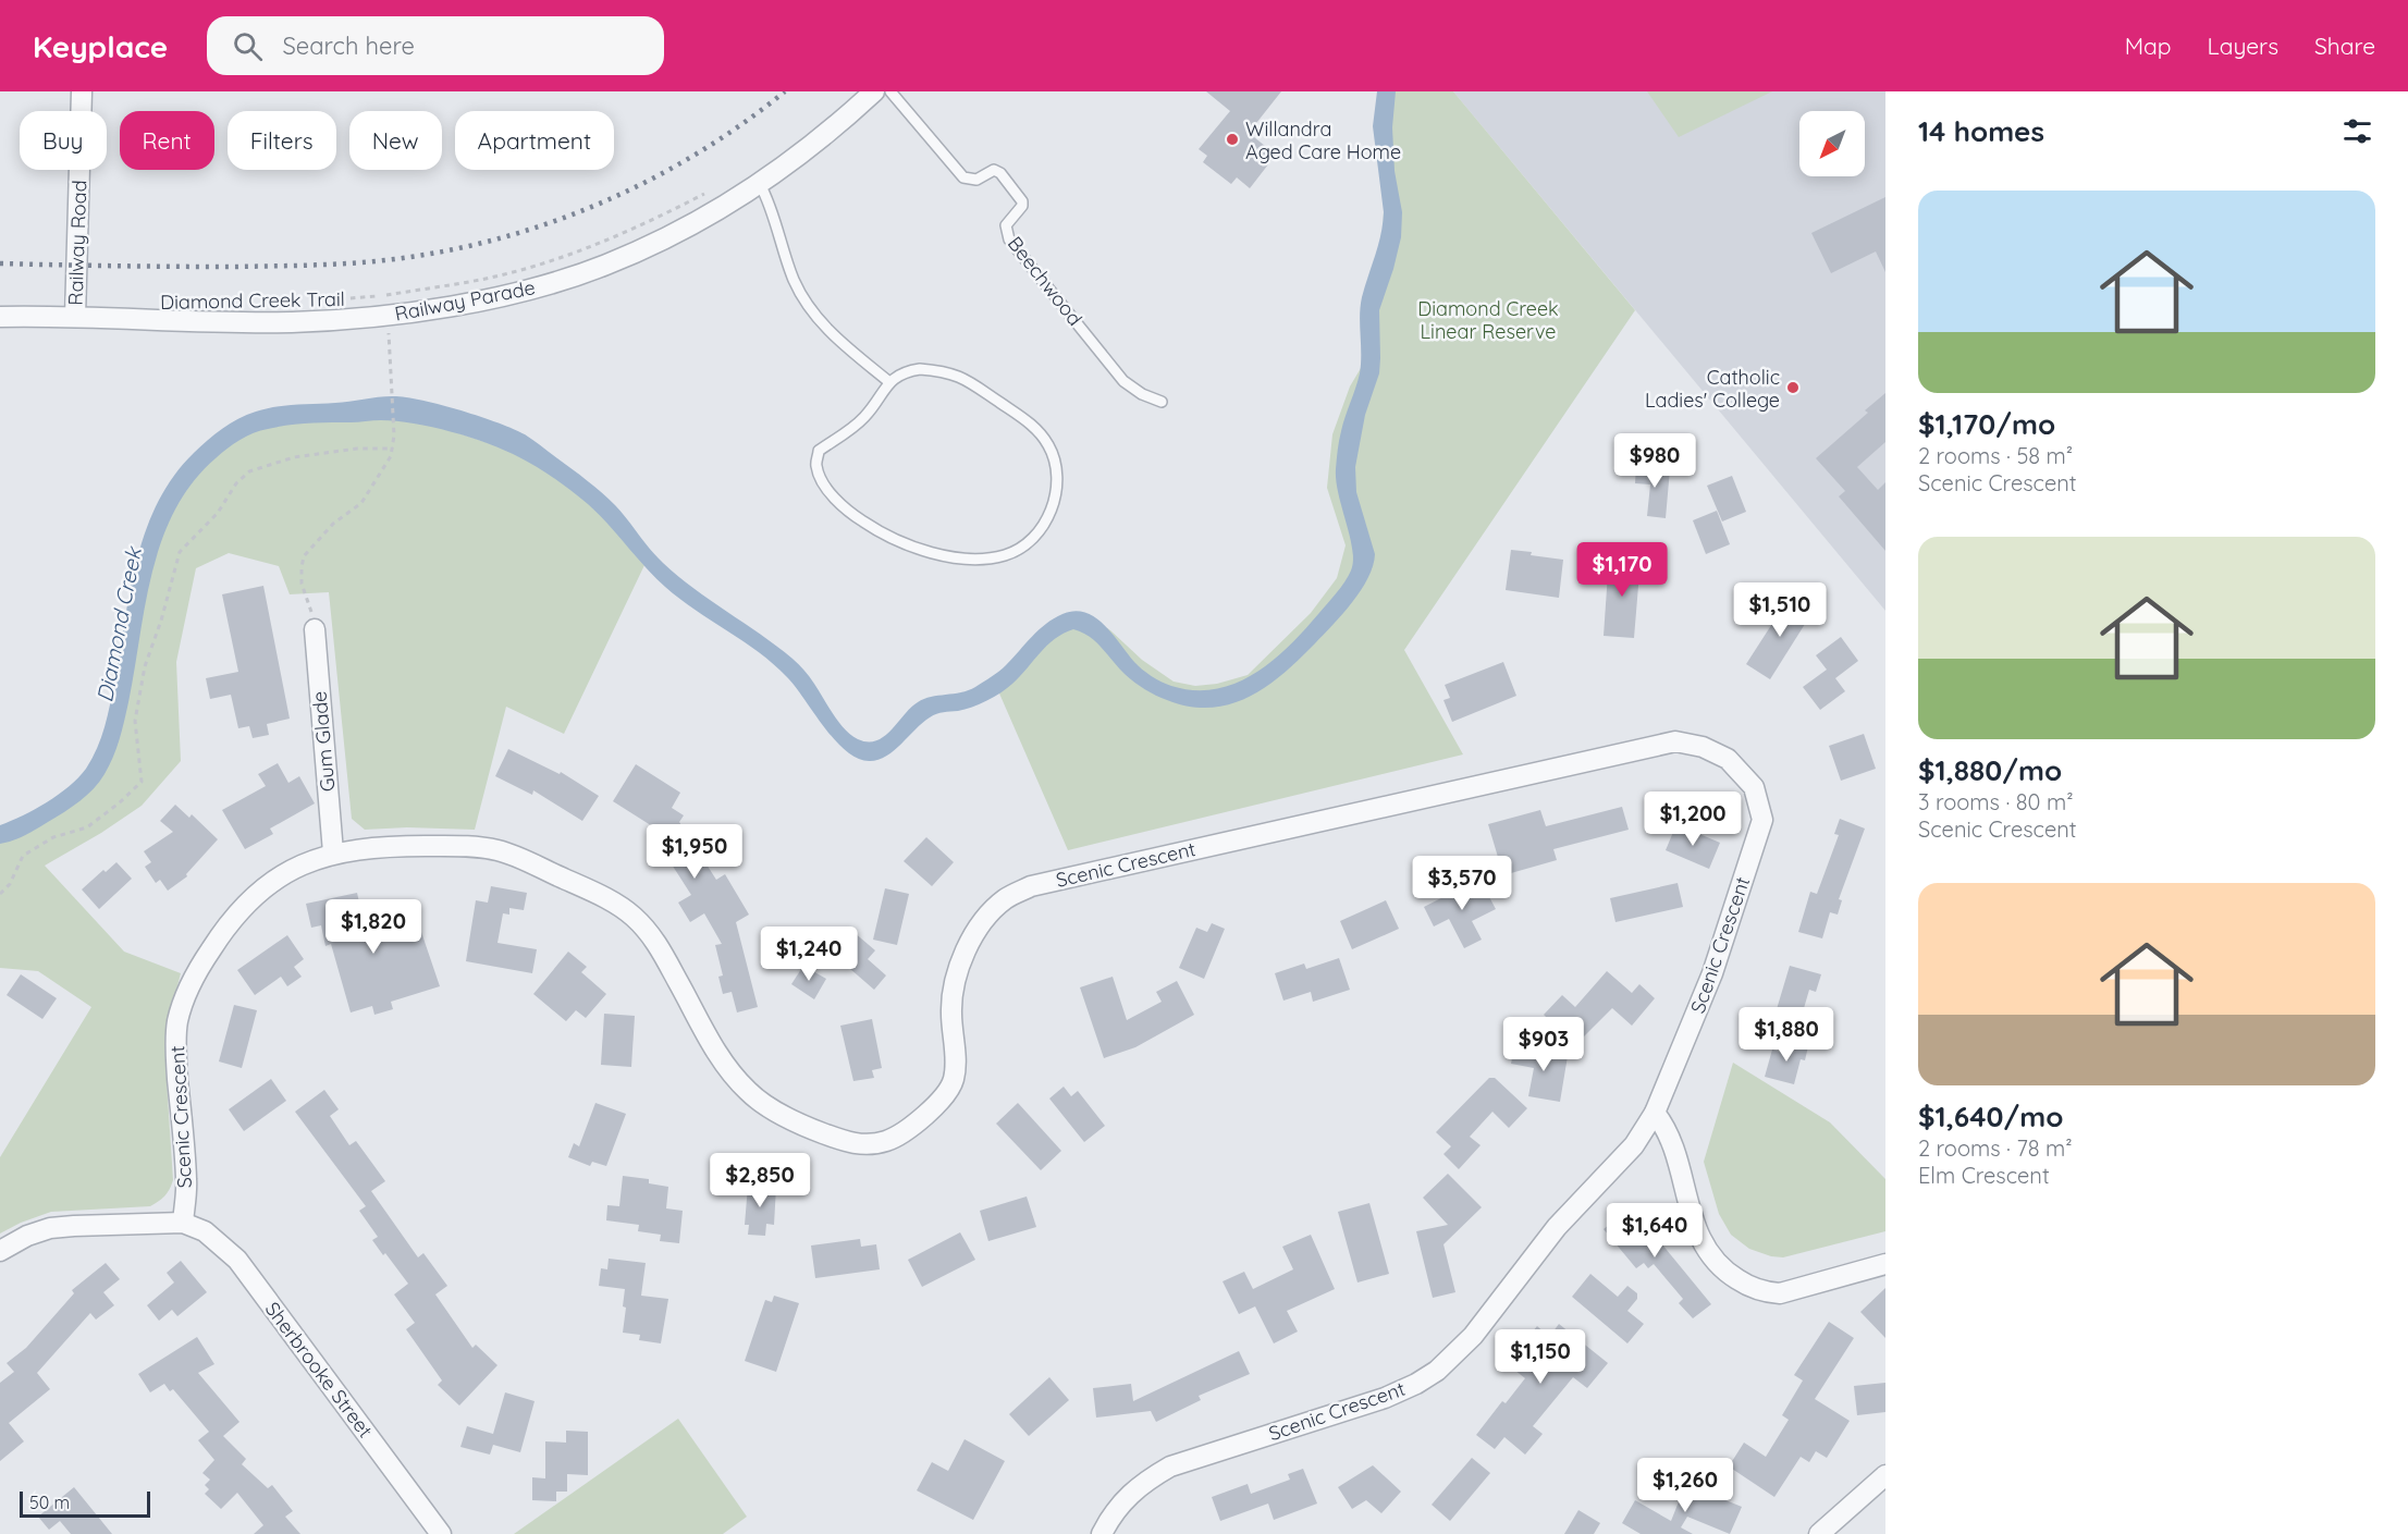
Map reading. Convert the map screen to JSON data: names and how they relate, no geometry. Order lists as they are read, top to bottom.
{
  "streets": {
    "street": [
      "Railway Road",
      "Railway Parade",
      "Gum Glade",
      "Scenic Crescent",
      "Sherbrooke Street"
    ],
    "lane": ["Beechwood"],
    "path": ["Diamond Creek Trail"]
  },
  "crossings": [
    ["Railway Road", "Railway Parade"],
    ["Gum Glade", "Scenic Crescent"],
    ["Scenic Crescent", "Sherbrooke Street"]
  ],
  "water": ["Diamond Creek"],
  "parks": ["Diamond Creek Linear Reserve"],
  "places": ["Willandra Aged Care Home", "Catholic Ladies' College"],
  "scale_bar": "50 m",
  "north": "bottom left",
  "page": {
    "header": "Keyplace",
    "search": "Search here",
    "nav": ["Map", "Layers", "Share"],
    "heading": "14 homes",
    "chip": [
      "Buy",
      "Rent",
      "Filters",
      "New",
      "Apartment"
    ],
    "list": [
      {
        "name": "$1,170/mo",
        "note": "2 rooms · 58 m² · Scenic Crescent"
      },
      {
        "name": "$1,880/mo",
        "note": "3 rooms · 80 m² · Scenic Crescent"
      },
      {
        "name": "$1,640/mo",
        "note": "2 rooms · 78 m² · Elm Crescent"
      }
    ],
    "price": [
      "$980",
      "$1,170",
      "$1,510",
      "$1,200",
      "$1,950",
      "$3,570",
      "$1,820",
      "$1,240",
      "$1,880",
      "$903",
      "$2,850",
      "$1,640",
      "$1,150",
      "$1,260"
    ],
    "scale": "50 m"
  }
}
